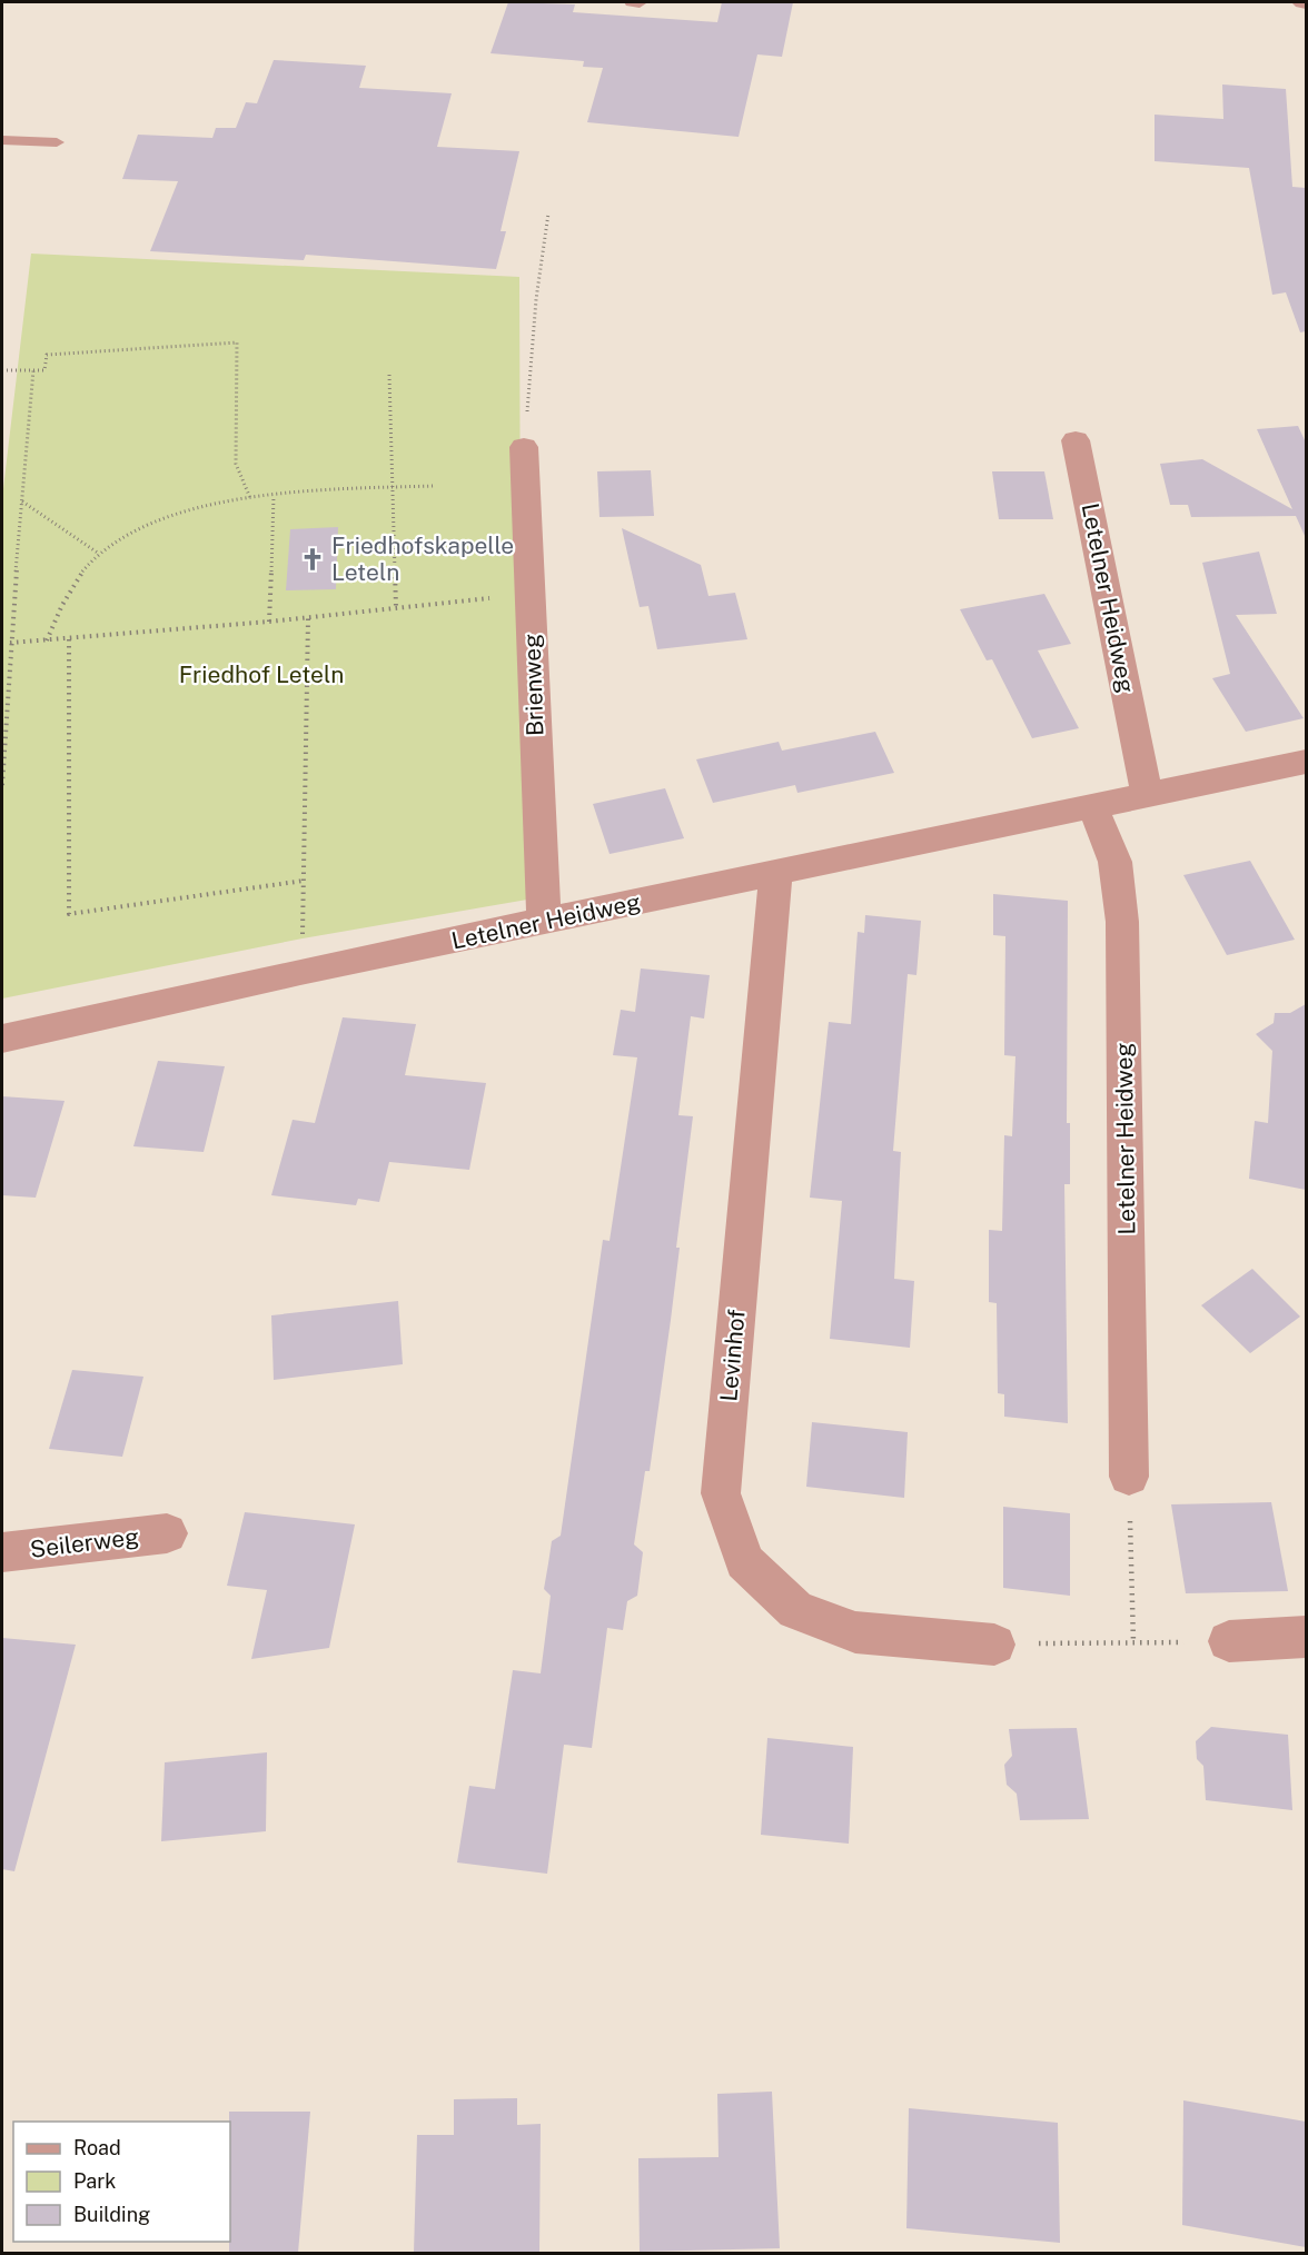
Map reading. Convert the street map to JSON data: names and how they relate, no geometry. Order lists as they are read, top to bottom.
{
  "streets": {
    "street": [
      "Letelner Heidweg",
      "Brienweg",
      "Levinhof",
      "Seilerweg"
    ]
  },
  "crossings": [
    ["Letelner Heidweg", "Brienweg"],
    ["Letelner Heidweg", "Levinhof"]
  ],
  "parks": ["Friedhof Leteln"],
  "places": {
    "church": ["Friedhofskapelle Leteln"]
  },
  "legend": ["Road", "Park", "Building"]
}
